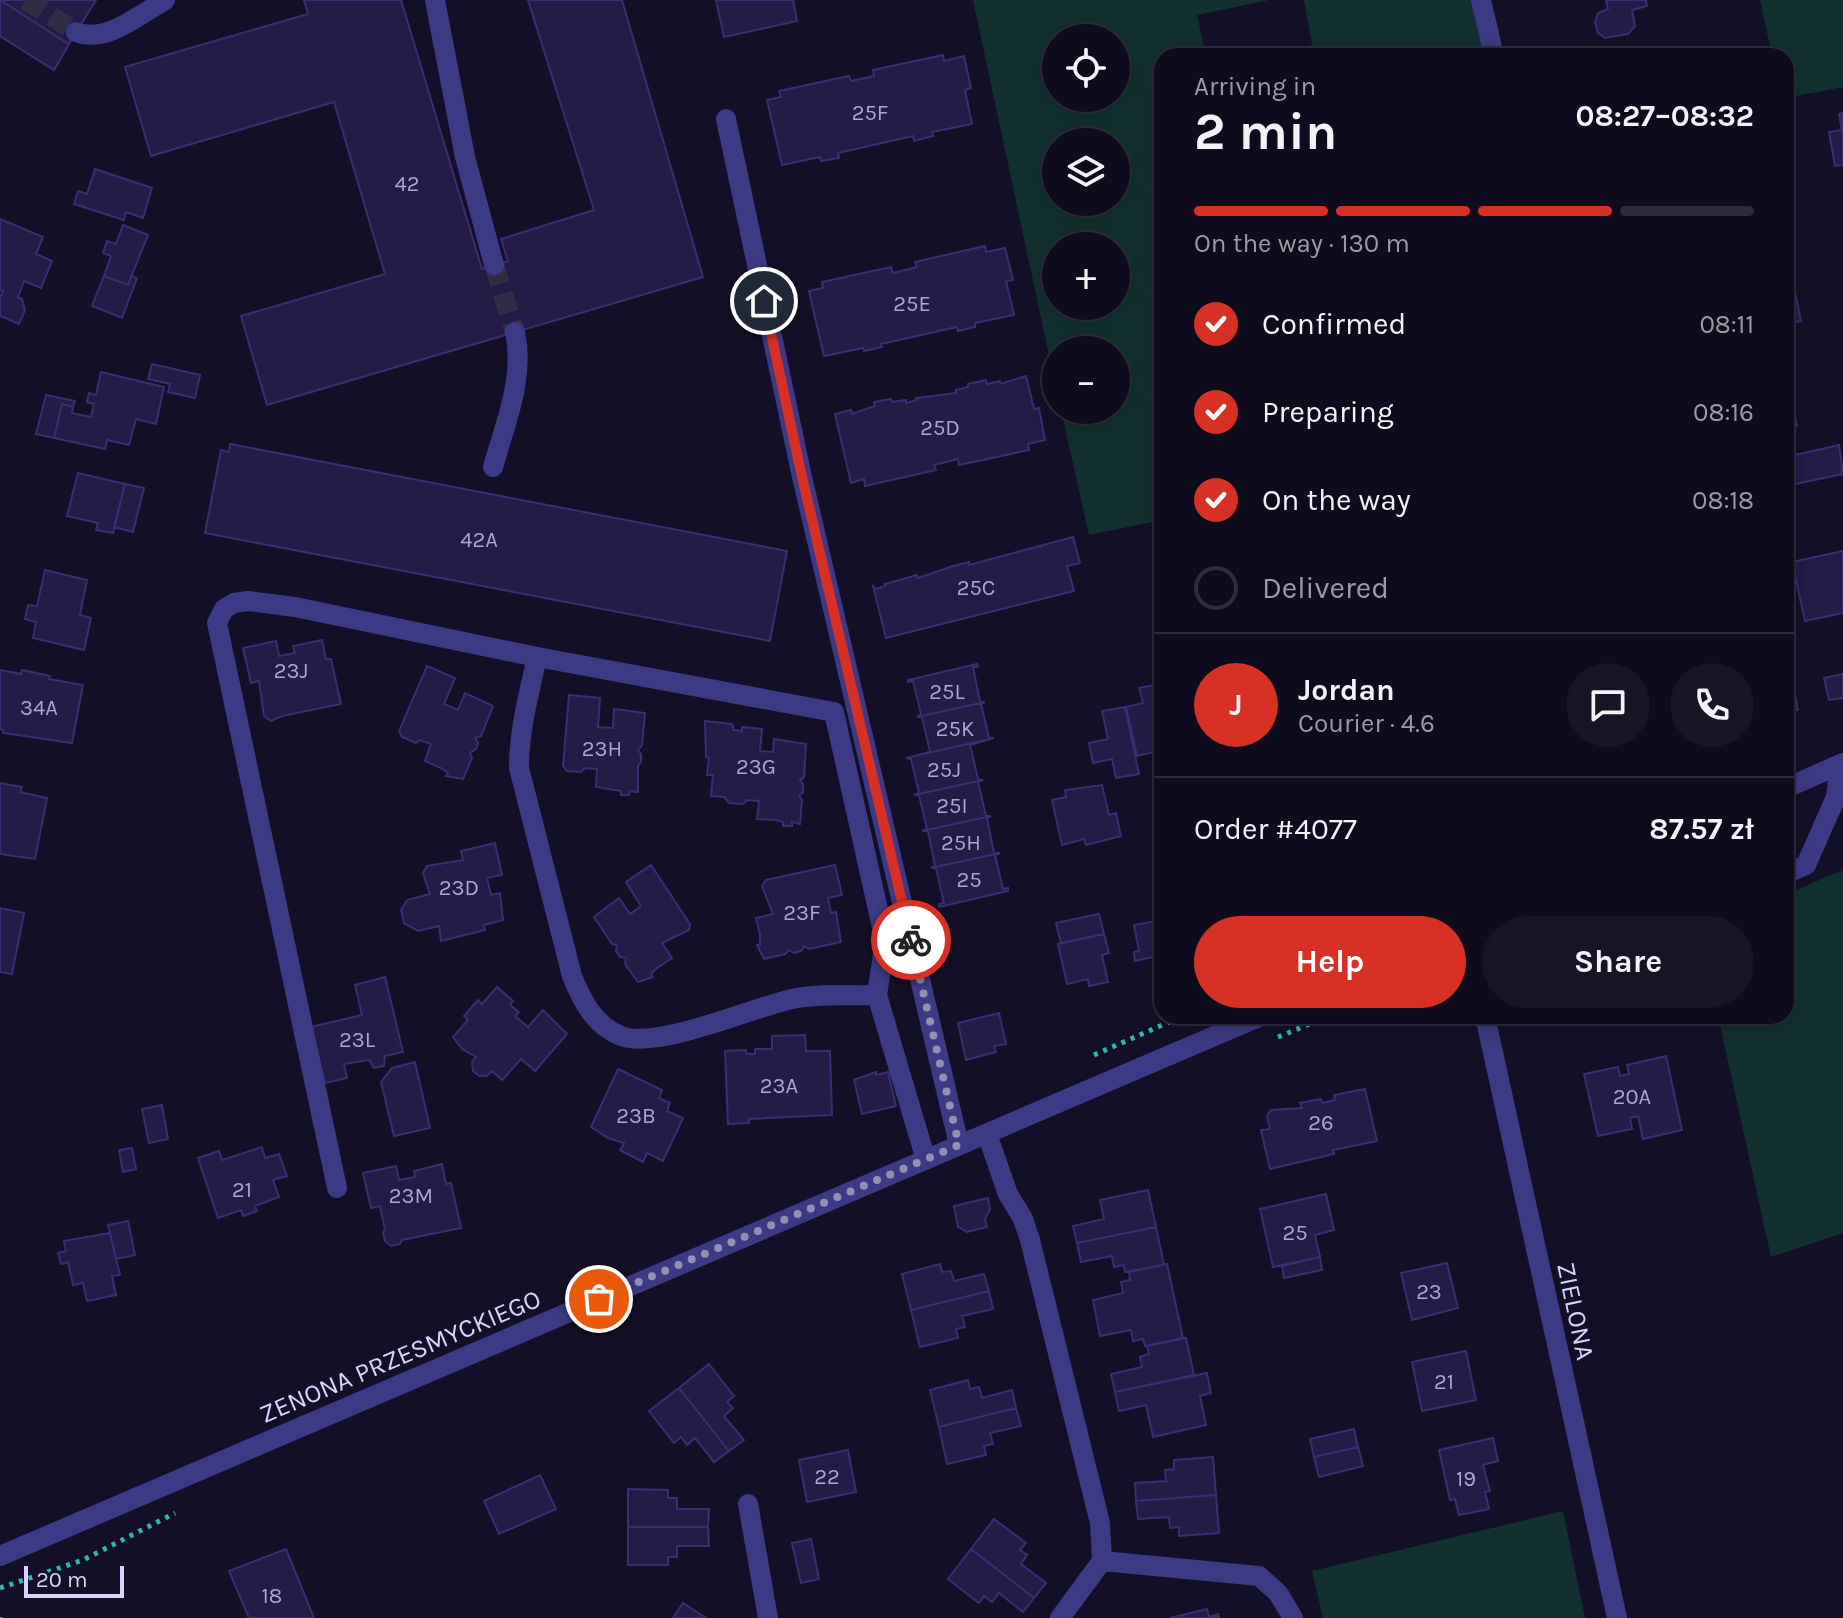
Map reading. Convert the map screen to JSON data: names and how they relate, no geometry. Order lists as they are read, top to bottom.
{
  "streets": {
    "street": ["ZIELONA", "ZENONA PRZESMYCKIEGO"]
  },
  "house_numbers": [
    "25F",
    "42",
    "25E",
    "25D",
    "42A",
    "25C",
    "23J",
    "25L",
    "34A",
    "25K",
    "23H",
    "23G",
    "25J",
    "25I",
    "25H",
    "25",
    "23D",
    "23F",
    "23L",
    "23A",
    "20A",
    "23B",
    "26",
    "21",
    "23M",
    "25",
    "23",
    "21",
    "22",
    "19",
    "18"
  ],
  "scale_bar": "20 m",
  "page": {
    "map_buttons": ["+", "−"],
    "heading": ["2 min", "Arriving in", "08:27–08:32"],
    "panel": [
      "Jordan",
      "Courier · 4.6",
      "Order #4077",
      "87.57 zł"
    ],
    "bar": "On the way · 130 m",
    "list": [
      ["Confirmed", "08:11"],
      ["Preparing", "08:16"],
      ["On the way", "08:18"],
      "Delivered"
    ],
    "round": "J",
    "buttons": ["Help", "Share"],
    "scale": "20 m"
  }
}
